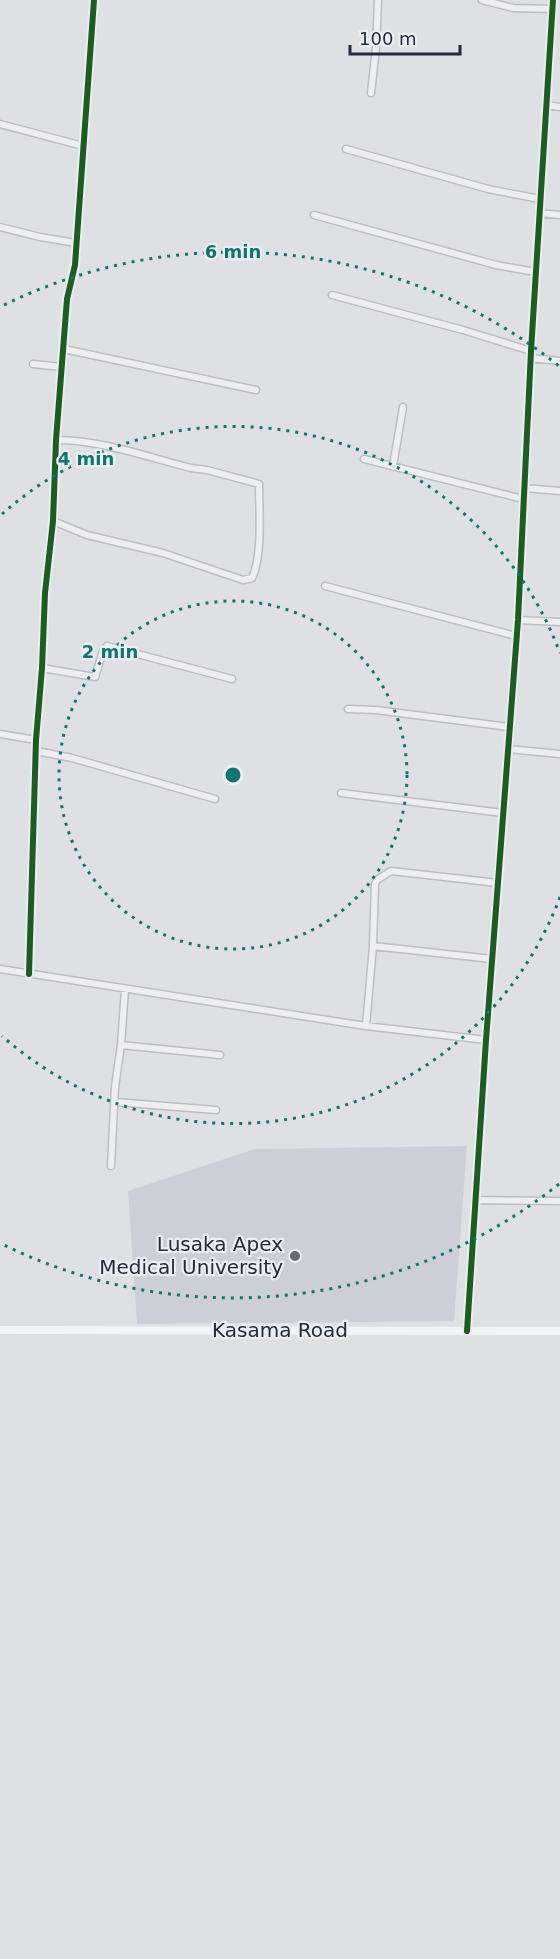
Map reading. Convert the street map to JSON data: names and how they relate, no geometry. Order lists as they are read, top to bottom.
{
  "streets": {
    "street": ["Kasama Road"]
  },
  "places": ["Lusaka Apex Medical University"],
  "scale_bar": "100 m",
  "rings": ["6 min", "4 min", "2 min"]
}
